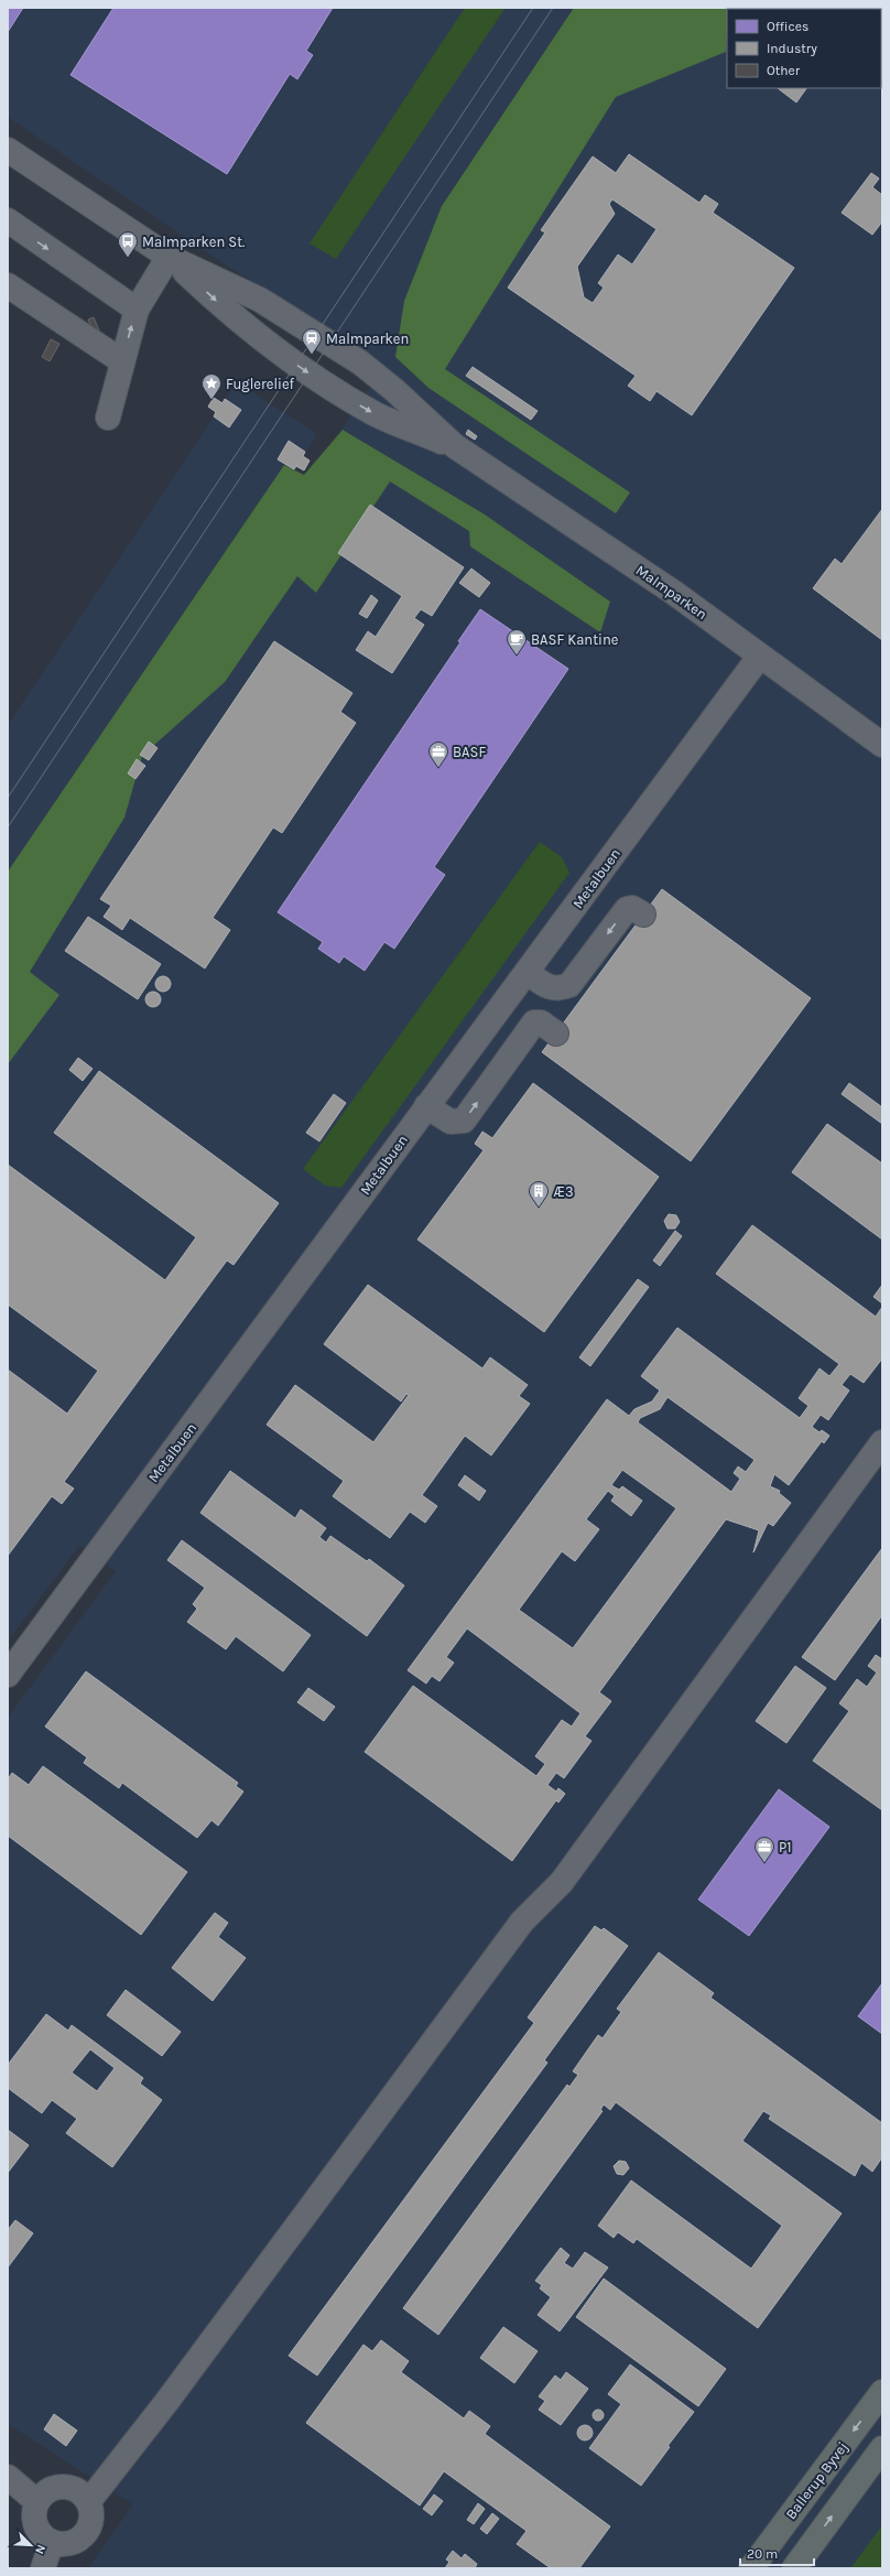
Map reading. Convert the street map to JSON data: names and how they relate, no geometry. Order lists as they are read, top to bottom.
{
  "streets": {
    "main road": ["Ballerup Byvej"],
    "street": ["Malmparken", "Metalbuen"]
  },
  "crossings": [
    ["Malmparken", "Metalbuen"]
  ],
  "places": {
    "bus stop": ["Malmparken St."],
    "station": ["Malmparken"],
    "place": ["Fuglerelief"],
    "cafe": ["BASF Kantine"],
    "office": ["BASF", "P1"],
    "building": ["Æ3"]
  },
  "legend": ["Offices", "Industry", "Other"],
  "scale_bar": "20 m",
  "north": "bottom right"
}
